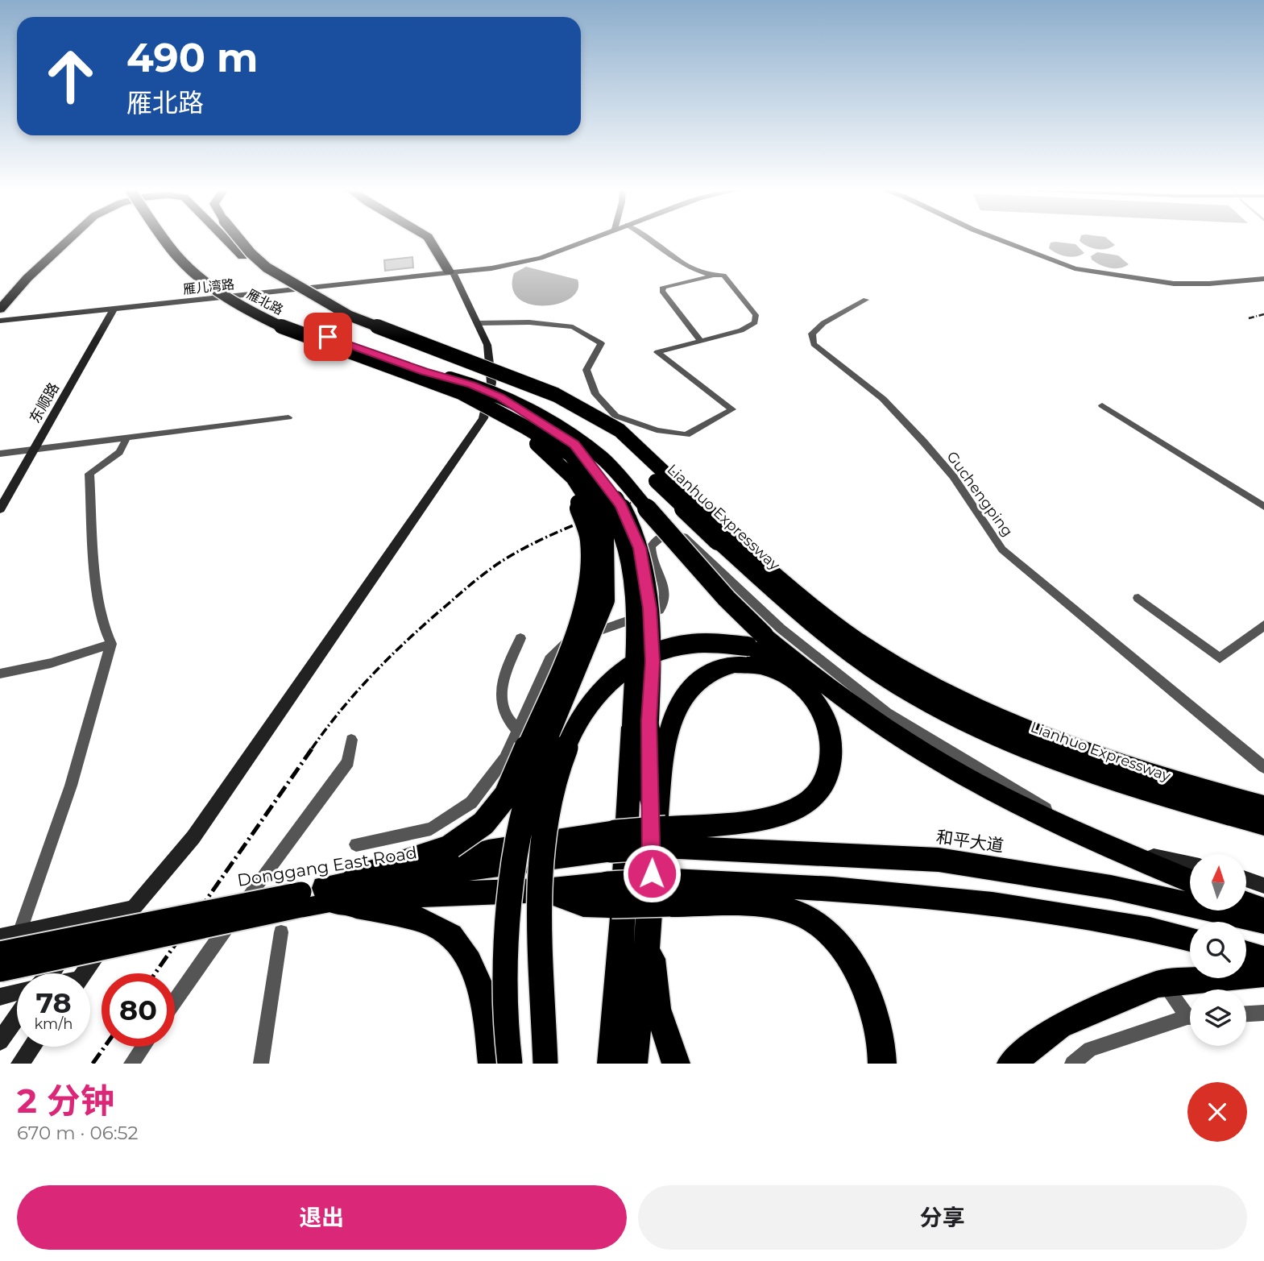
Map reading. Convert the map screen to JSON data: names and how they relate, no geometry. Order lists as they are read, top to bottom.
{
  "streets": {
    "highway": [
      "雁北路",
      "Lianhuo Expressway",
      "和平大道",
      "Donggang East Road"
    ],
    "street": ["雁儿湾路", "东顺路", "Guchengping"]
  },
  "crossings": [
    ["雁儿湾路", "东顺路"],
    ["和平大道", "Donggang East Road"]
  ],
  "north": "top",
  "page": {
    "turn": ["490 m", "雁北路"],
    "speed": "78 km/h",
    "limit": "80",
    "heading": ["2 分钟", "670 m · 06:52"],
    "buttons": ["退出", "分享"]
  }
}
